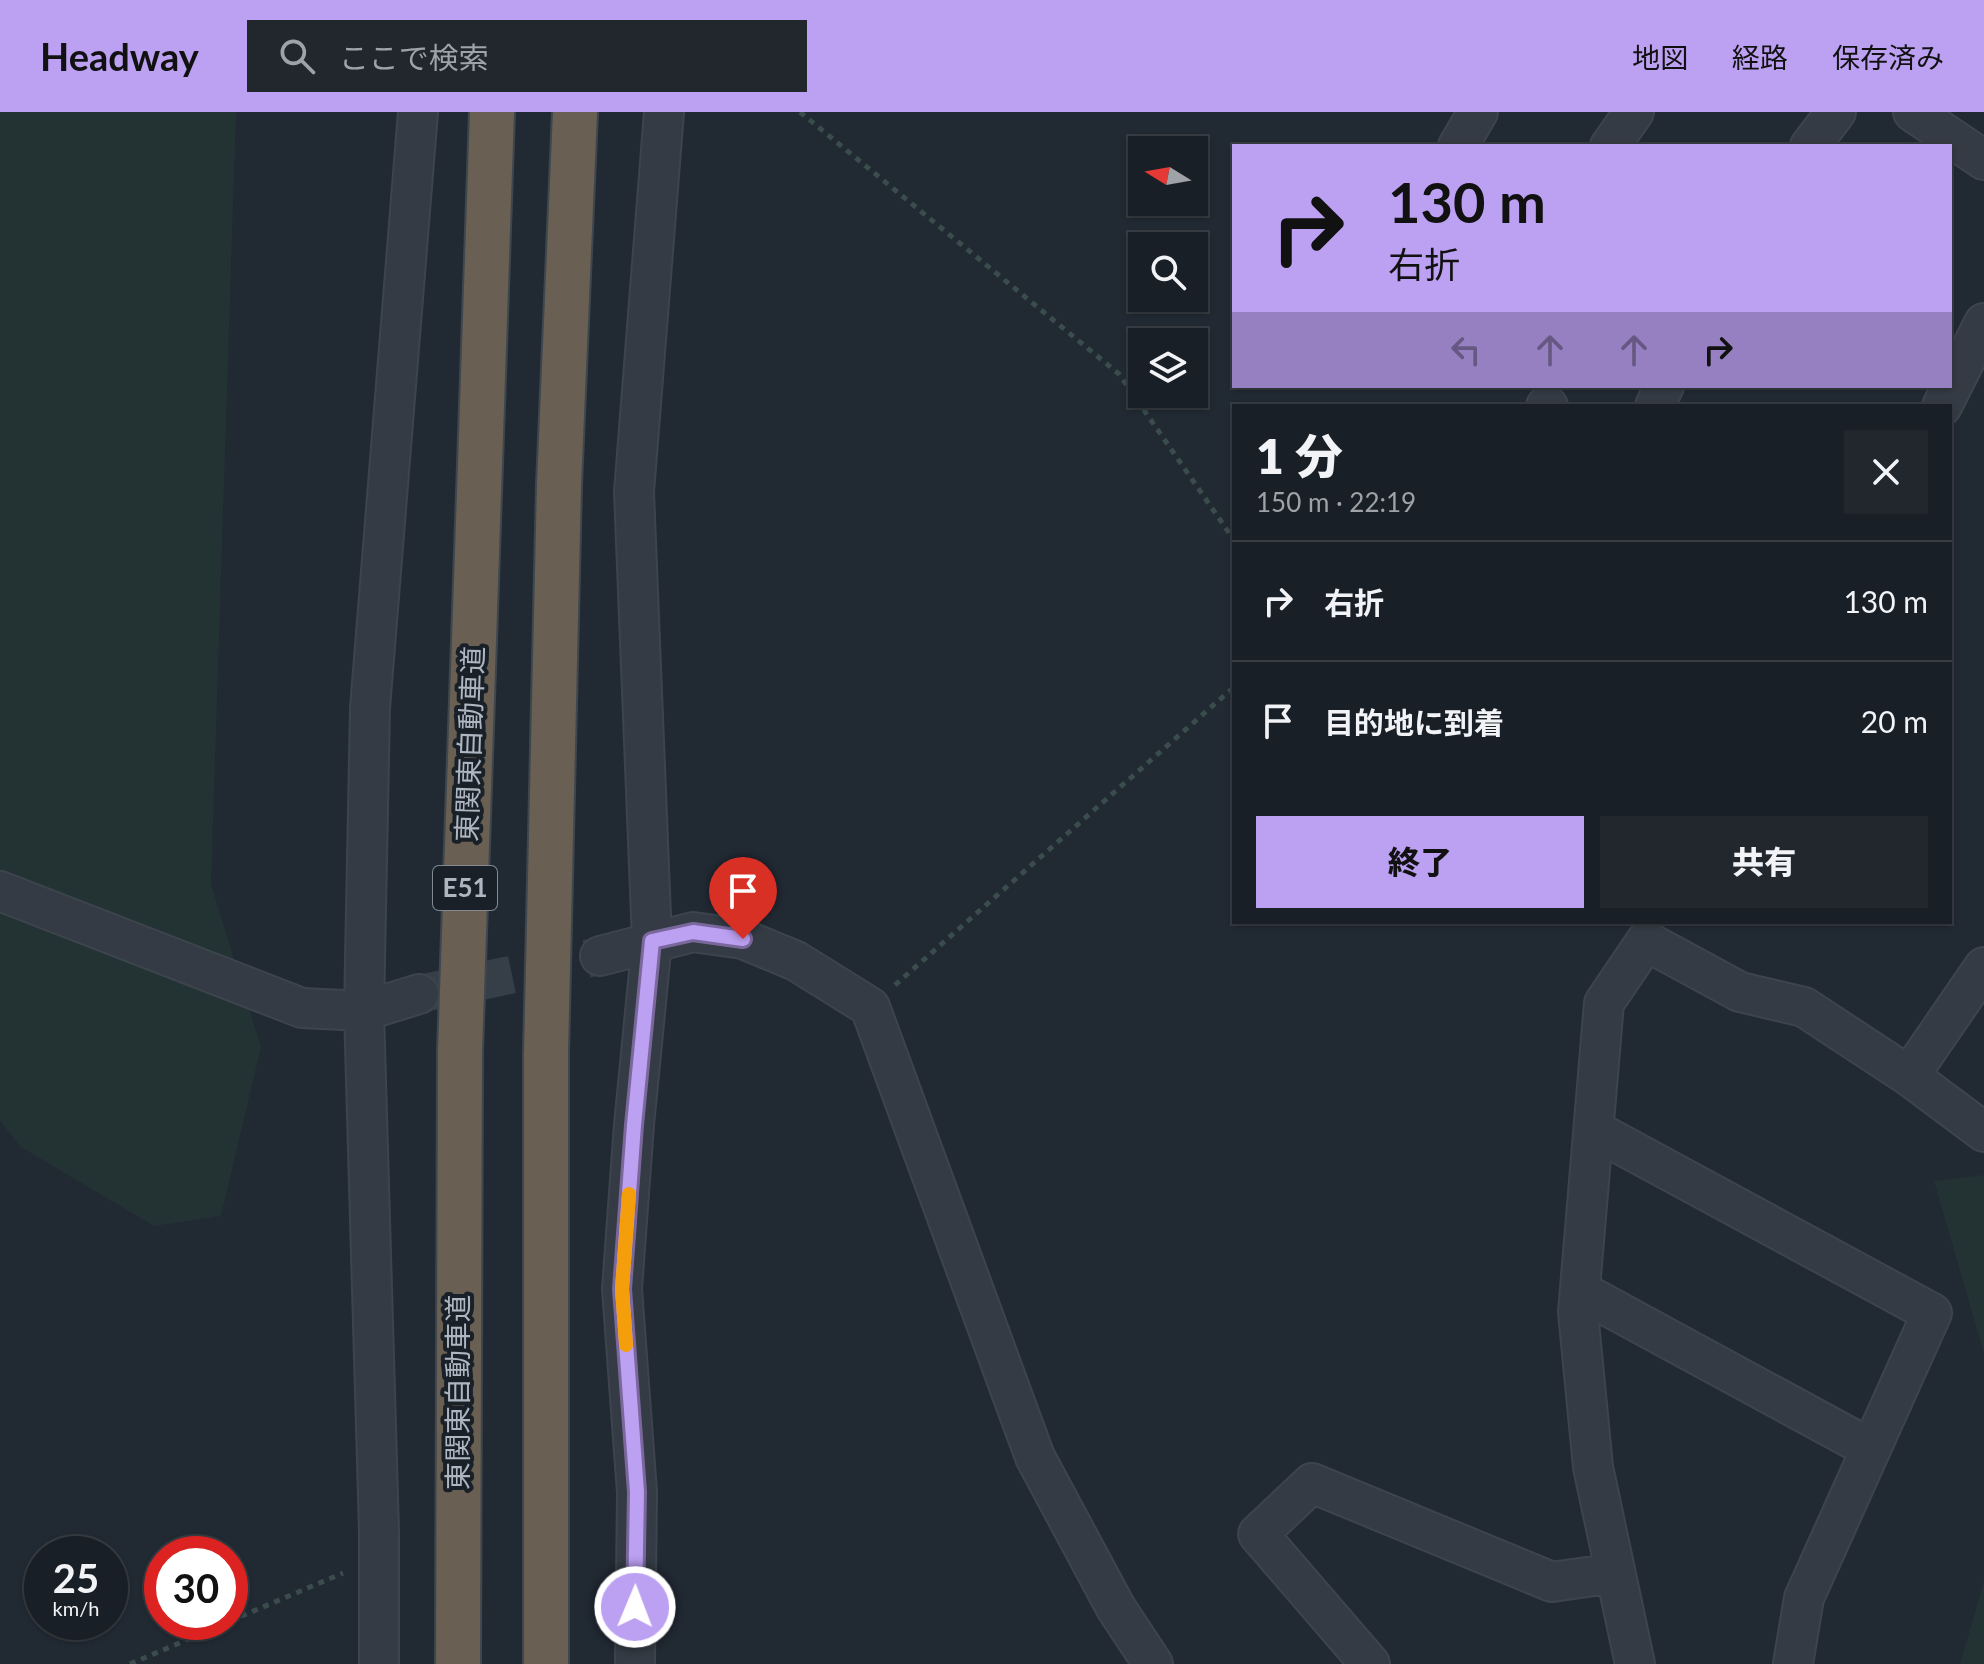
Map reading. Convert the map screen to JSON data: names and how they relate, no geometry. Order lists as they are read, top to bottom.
{
  "streets": {
    "highway": ["東関東自動車道", "E51"]
  },
  "north": "left",
  "page": {
    "header": "Headway",
    "search": "ここで検索",
    "nav": ["地図", "経路", "保存済み"],
    "turn": ["130 m", "右折"],
    "heading": ["1 分", "150 m · 22:19"],
    "list": [
      {
        "name": "右折",
        "value": "130 m"
      },
      {
        "name": "目的地に到着",
        "value": "20 m"
      }
    ],
    "buttons": ["終了", "共有"],
    "speed": "25 km/h",
    "limit": "30"
  }
}
